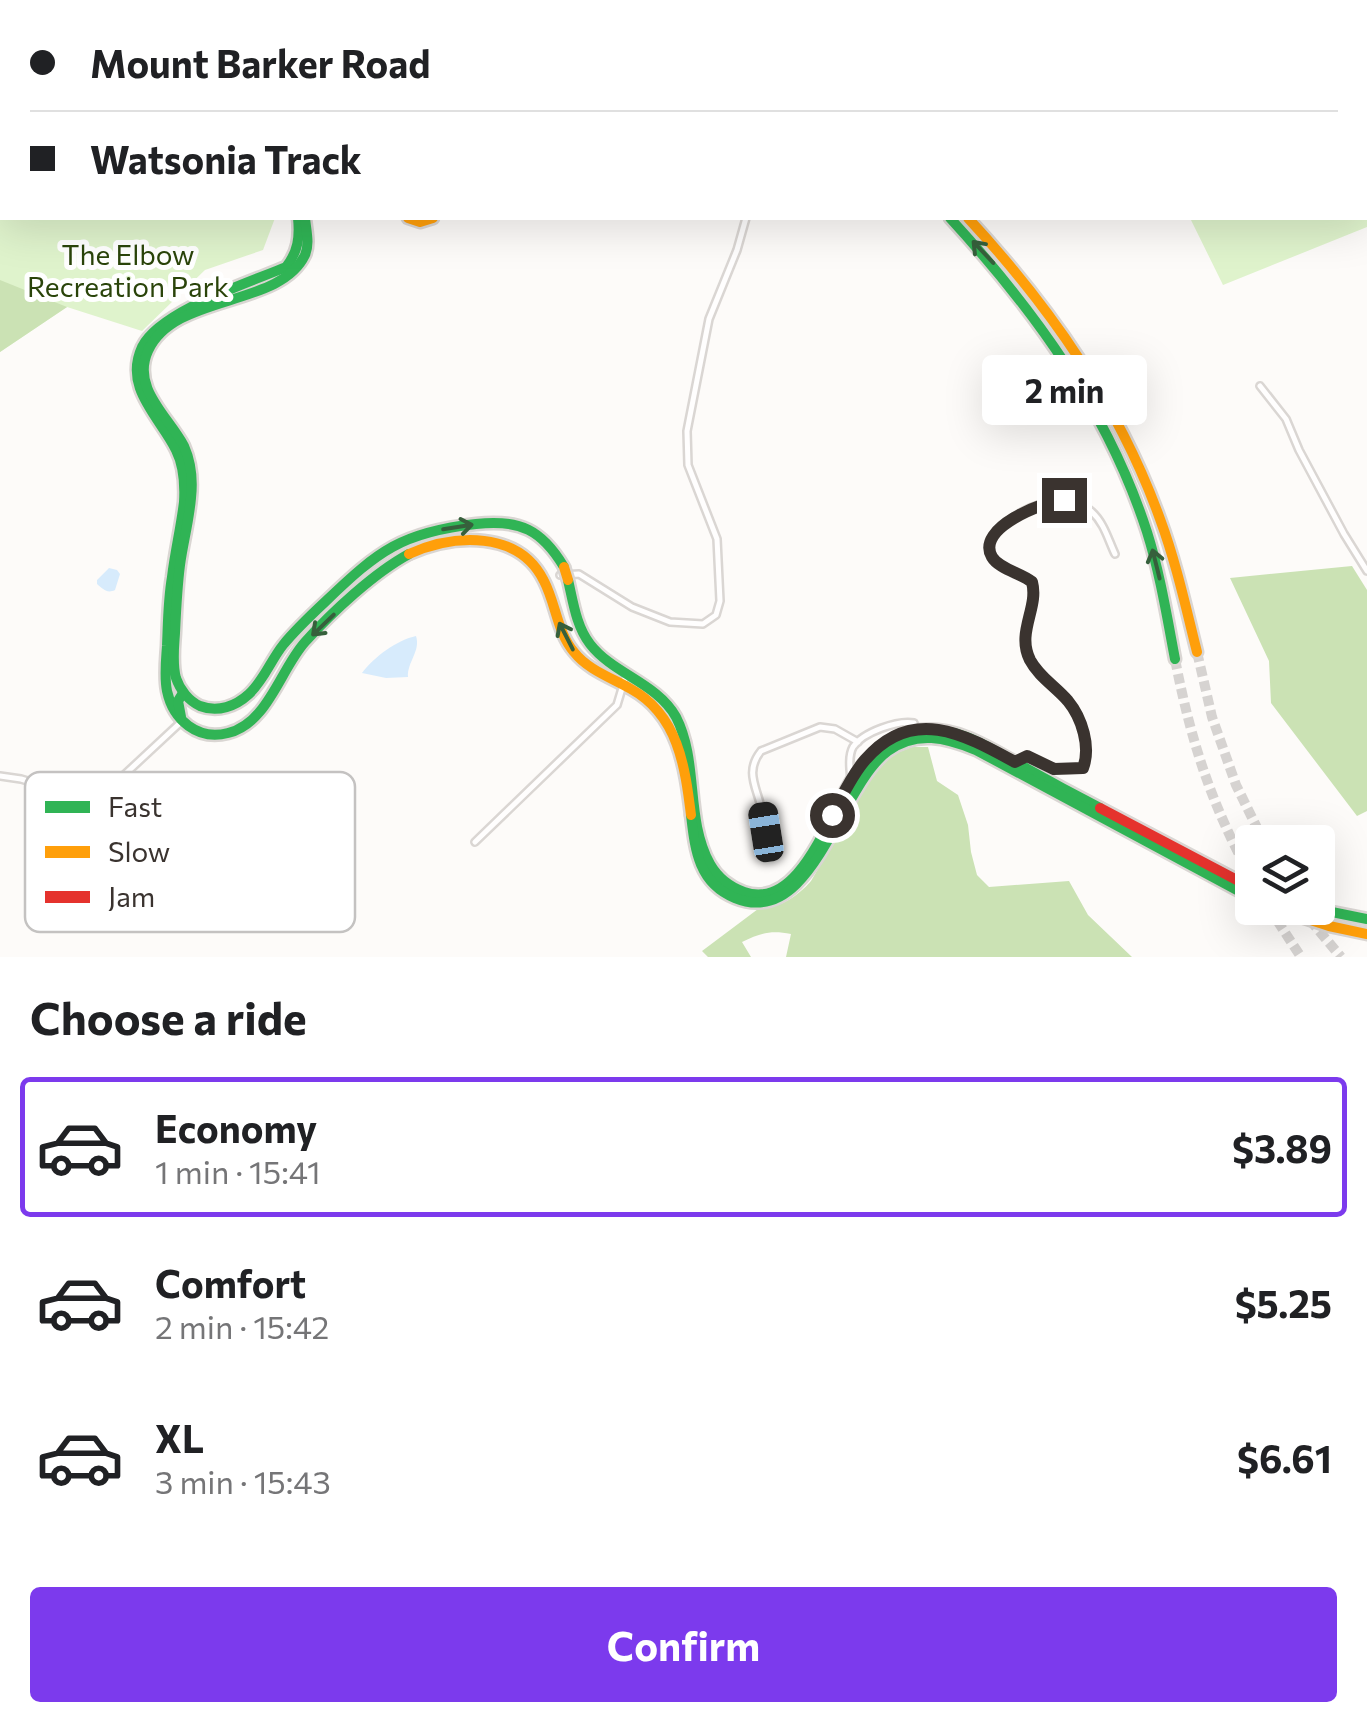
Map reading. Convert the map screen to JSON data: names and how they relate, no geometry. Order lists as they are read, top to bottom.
{
  "parks": ["The Elbow Recreation Park"],
  "legend": ["Fast", "Slow", "Jam"],
  "page": {
    "banner": ["Mount Barker Road", "Watsonia Track"],
    "bubble": "2 min",
    "heading": "Choose a ride",
    "list": [
      {
        "name": "Economy",
        "note": "1 min · 15:41",
        "value": "$3.89"
      },
      {
        "name": "Comfort",
        "note": "2 min · 15:42",
        "value": "$5.25"
      },
      {
        "name": "XL",
        "note": "3 min · 15:43",
        "value": "$6.61"
      }
    ],
    "buttons": "Confirm"
  }
}
